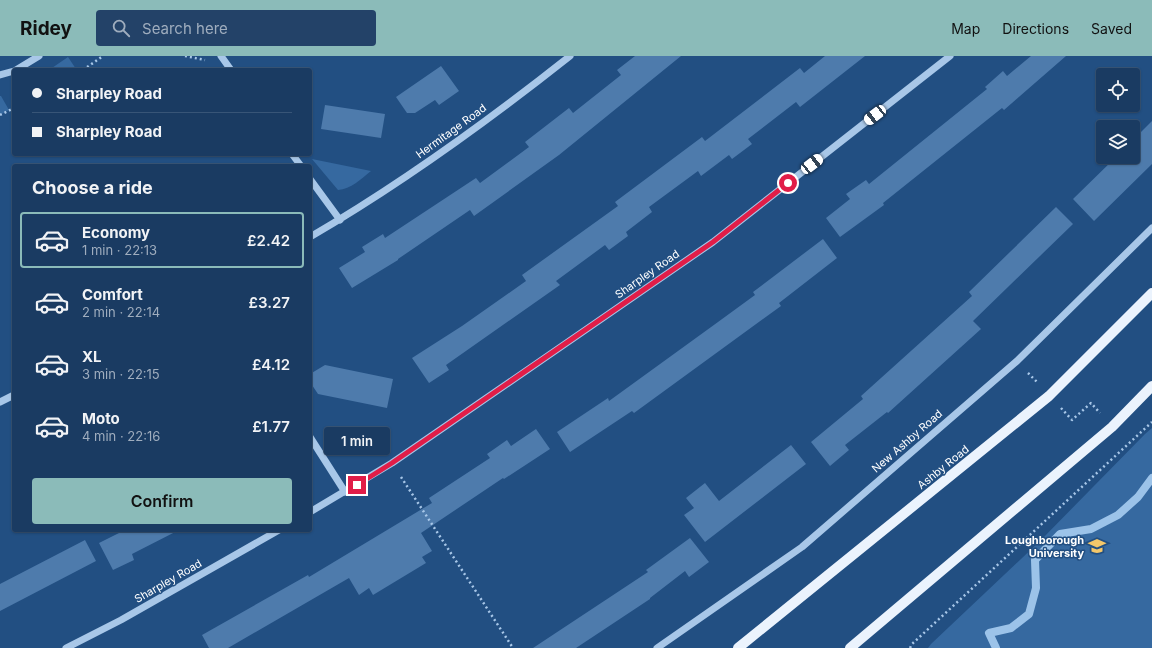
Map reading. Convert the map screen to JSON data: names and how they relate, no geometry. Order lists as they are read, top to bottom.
{
  "streets": {
    "main road": ["Ashby Road"],
    "street": ["Hermitage Road", "Sharpley Road", "New Ashby Road"]
  },
  "places": {
    "school or university": ["Loughborough University"]
  },
  "page": {
    "header": "Ridey",
    "search": "Search here",
    "nav": ["Map", "Directions", "Saved"],
    "banner": ["Sharpley Road", "Sharpley Road"],
    "heading": "Choose a ride",
    "list": [
      {
        "name": "Economy",
        "note": "1 min · 22:13",
        "value": "£2.42"
      },
      {
        "name": "Comfort",
        "note": "2 min · 22:14",
        "value": "£3.27"
      },
      {
        "name": "XL",
        "note": "3 min · 22:15",
        "value": "£4.12"
      },
      {
        "name": "Moto",
        "note": "4 min · 22:16",
        "value": "£1.77"
      }
    ],
    "bubble": "1 min",
    "buttons": "Confirm"
  }
}
